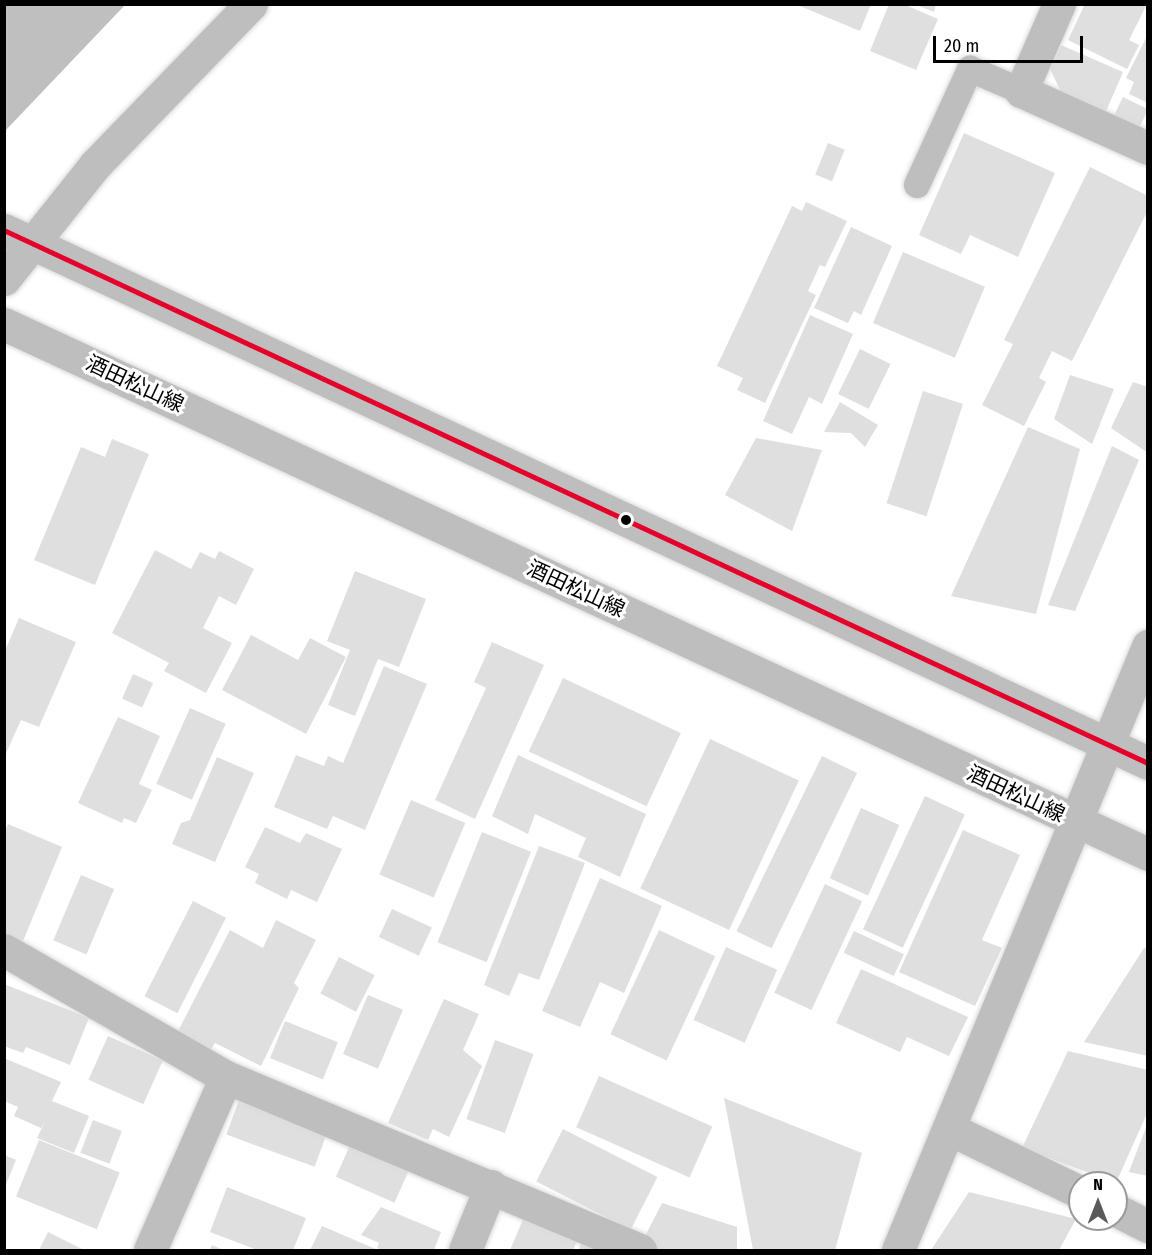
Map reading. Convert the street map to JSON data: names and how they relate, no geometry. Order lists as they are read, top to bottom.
{
  "streets": {
    "main road": ["酒田松山線"]
  },
  "scale_bar": "20 m",
  "north": "top"
}
